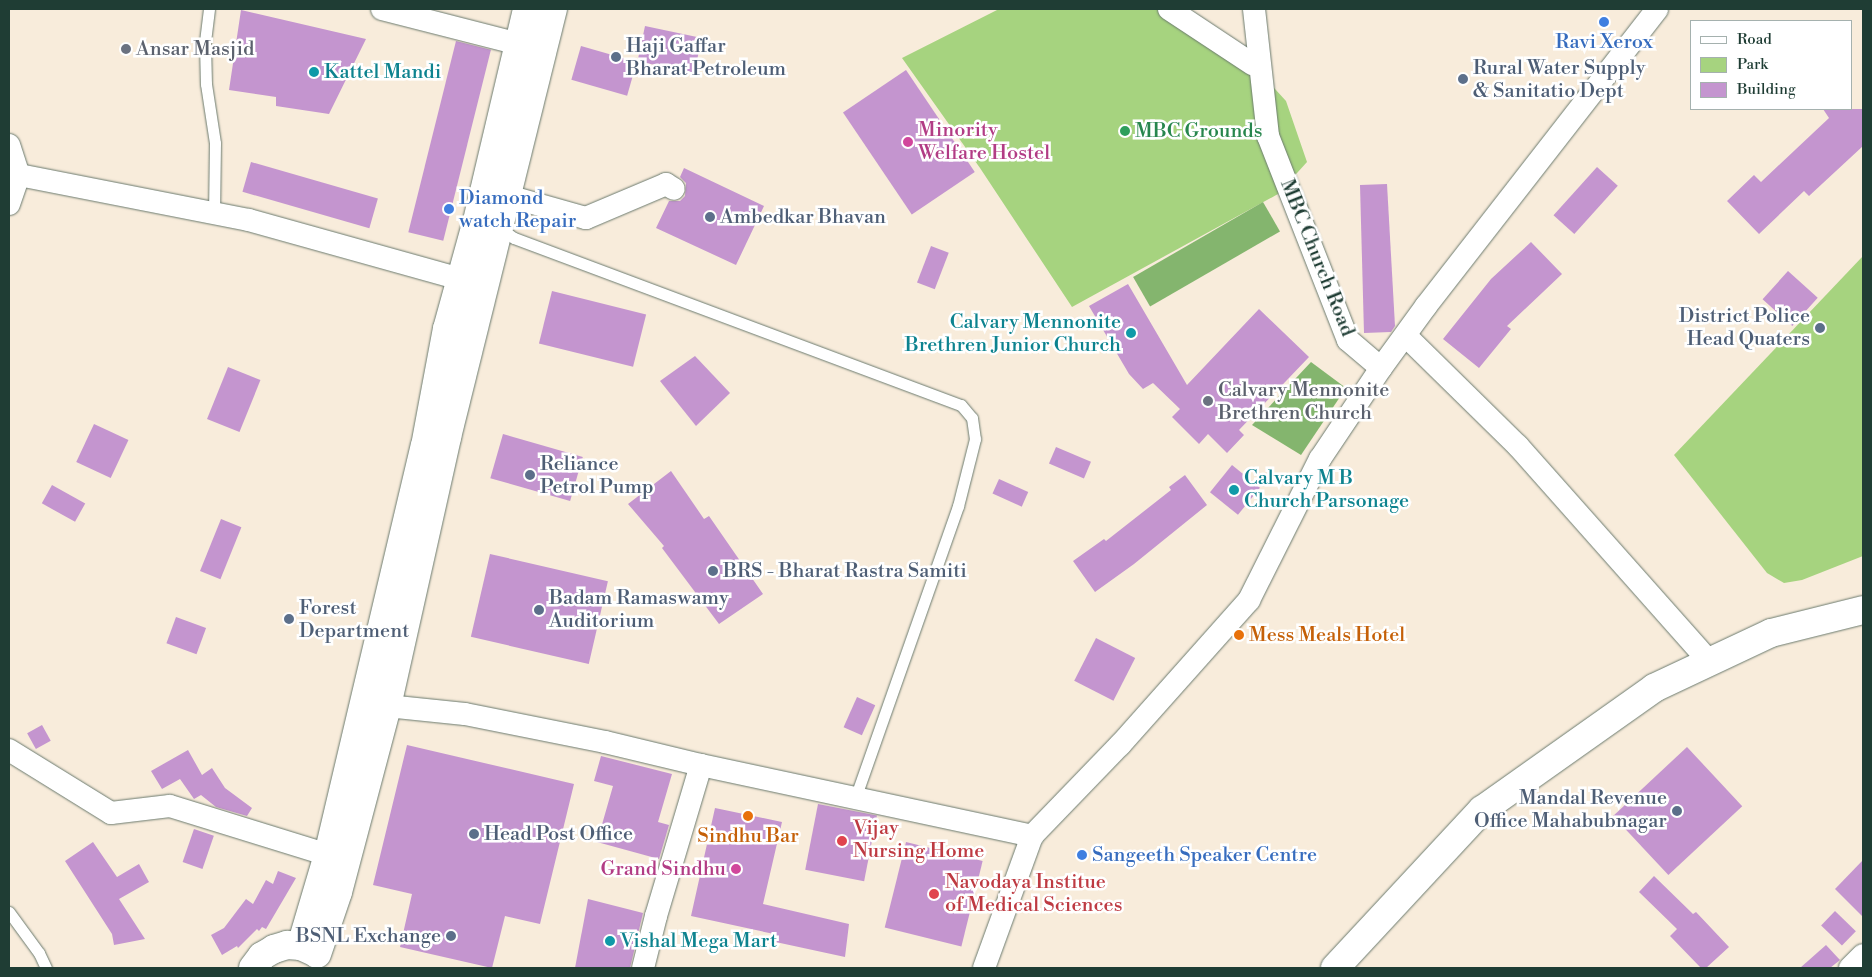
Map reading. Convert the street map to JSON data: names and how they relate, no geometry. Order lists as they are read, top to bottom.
{
  "streets": {
    "street": ["MBC Church Road"]
  },
  "places": [
    "Ravi Xerox",
    "Ansar Masjid",
    "Haji Gaffar Bharat Petroleum",
    "Kattel Mandi",
    "Rural Water Supply & Sanitatio Dept",
    "MBC Grounds",
    "Minority Welfare Hostel",
    "Diamond watch Repair",
    "Ambedkar Bhavan",
    "District Police Head Quaters",
    "Calvary Mennonite Brethren Junior Church",
    "Calvary Mennonite Brethren Church",
    "Reliance Petrol Pump",
    "Calvary M B Church Parsonage",
    "BRS - Bharat Rastra Samiti",
    "Badam Ramaswamy Auditorium",
    "Forest Department",
    "Mess Meals Hotel",
    "Mandal Revenue Office Mahabubnagar",
    "Sindhu Bar",
    "Head Post Office",
    "Vijay Nursing Home",
    "Sangeeth Speaker Centre",
    "Grand Sindhu",
    "Navodaya Institue of Medical Sciences",
    "BSNL Exchange",
    "Vishal Mega Mart"
  ],
  "legend": ["Road", "Park", "Building"]
}
